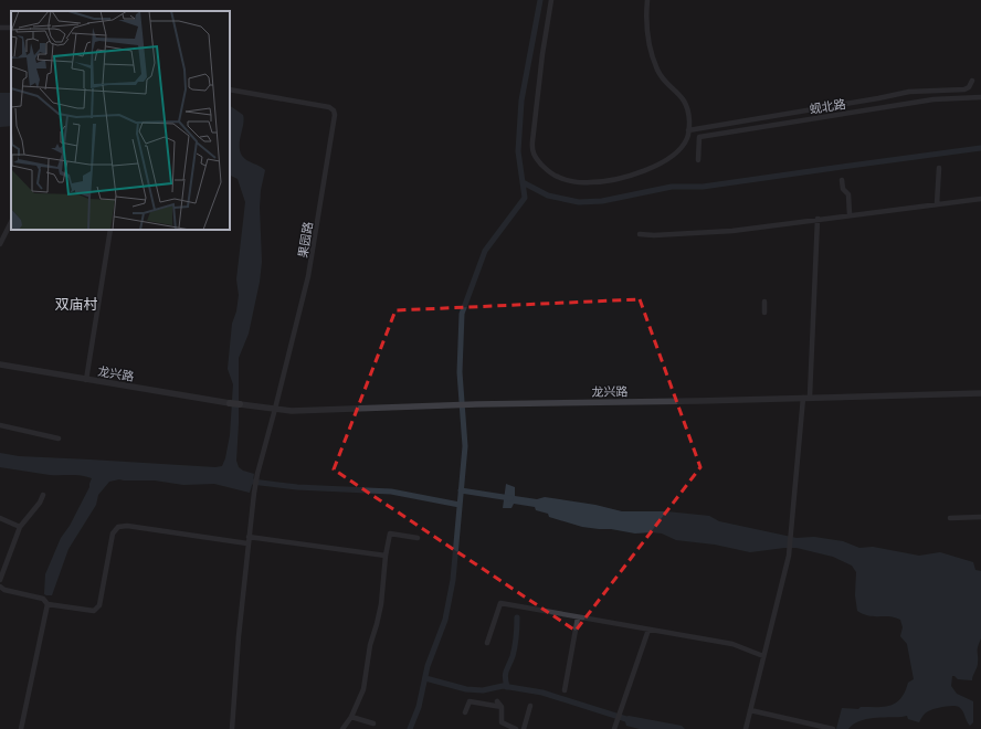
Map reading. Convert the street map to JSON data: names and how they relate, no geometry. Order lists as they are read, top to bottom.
{
  "streets": {
    "street": ["蚬北路", "果园路", "龙兴路"]
  },
  "crossings": [
    ["果园路", "龙兴路"]
  ],
  "districts": ["双庙村"]
}
